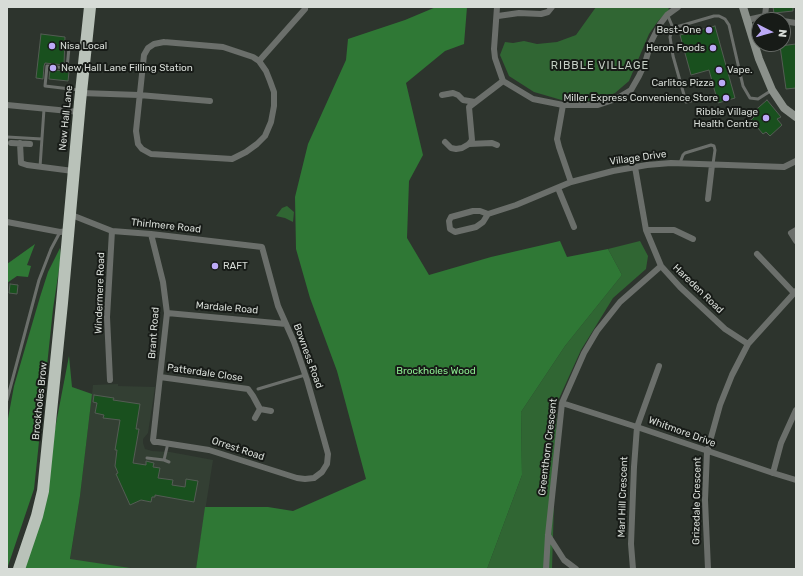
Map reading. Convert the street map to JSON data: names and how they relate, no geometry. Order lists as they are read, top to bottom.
{
  "streets": {
    "highway": ["New Hall Lane", "Brockholes Brow"],
    "street": [
      "Village Drive",
      "Thirlmere Road",
      "Hareden Road",
      "Windermere Road",
      "Mardale Road",
      "Brant Road",
      "Bowness Road",
      "Patterdale Close",
      "Whitmore Drive",
      "Greenthorn Crescent",
      "Orrest Road",
      "Marl Hill Crescent",
      "Grizedale Crescent"
    ]
  },
  "crossings": [
    ["New Hall Lane", "Thirlmere Road"],
    ["New Hall Lane", "Brockholes Brow"],
    ["Village Drive", "Hareden Road"],
    ["Thirlmere Road", "Windermere Road"],
    ["Thirlmere Road", "Brant Road"],
    ["Thirlmere Road", "Bowness Road"],
    ["Hareden Road", "Greenthorn Crescent"],
    ["Hareden Road", "Grizedale Crescent"],
    ["Mardale Road", "Brant Road"],
    ["Mardale Road", "Bowness Road"],
    ["Brant Road", "Patterdale Close"],
    ["Brant Road", "Orrest Road"],
    ["Bowness Road", "Orrest Road"],
    ["Whitmore Drive", "Greenthorn Crescent"],
    ["Whitmore Drive", "Marl Hill Crescent"],
    ["Whitmore Drive", "Grizedale Crescent"]
  ],
  "districts": ["RIBBLE VILLAGE"],
  "parks": ["Brockholes Wood"],
  "places": [
    "Best-One",
    "Nisa Local",
    "Heron Foods",
    "New Hall Lane Filling Station",
    "Vape.",
    "Carlitos Pizza",
    "Miller Express Convenience Store",
    "Ribble Village Health Centre",
    "RAFT"
  ],
  "north": "right"
}
